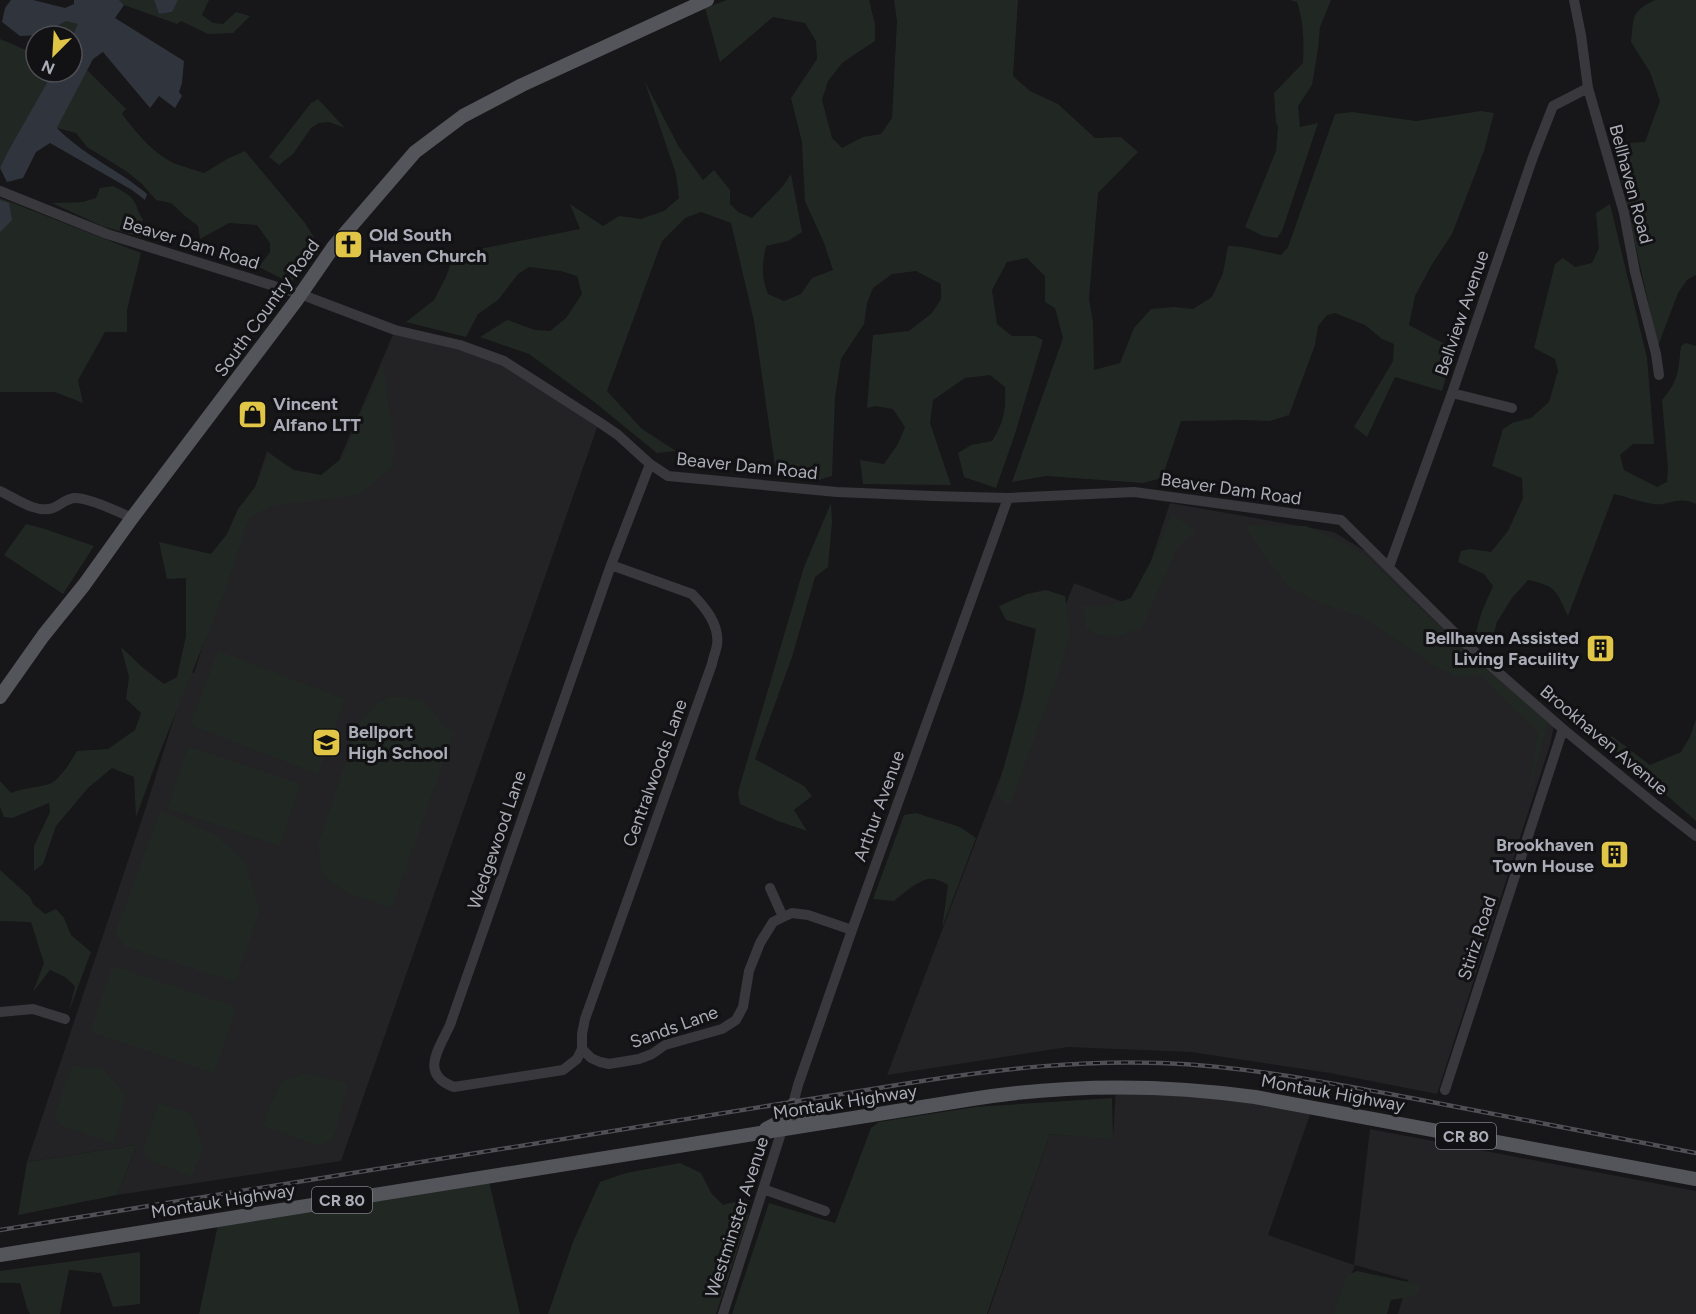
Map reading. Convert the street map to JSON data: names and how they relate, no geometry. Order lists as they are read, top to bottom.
{
  "streets": {
    "main road": ["South Country Road", "Montauk Highway", "CR 80"],
    "street": [
      "Bellhaven Road",
      "Beaver Dam Road",
      "Bellview Avenue",
      "Brookhaven Avenue",
      "Centralwoods Lane",
      "Arthur Avenue",
      "Wedgewood Lane",
      "Stiriz Road",
      "Sands Lane",
      "Westminster Avenue"
    ]
  },
  "crossings": [
    ["Bellhaven Road", "Bellview Avenue"],
    ["Beaver Dam Road", "South Country Road"],
    ["Beaver Dam Road", "Bellview Avenue"],
    ["Beaver Dam Road", "Brookhaven Avenue"],
    ["Beaver Dam Road", "Arthur Avenue"],
    ["Beaver Dam Road", "Wedgewood Lane"],
    ["Bellview Avenue", "Brookhaven Avenue"],
    ["Brookhaven Avenue", "Stiriz Road"],
    ["Centralwoods Lane", "Wedgewood Lane"],
    ["Centralwoods Lane", "Sands Lane"],
    ["Arthur Avenue", "Montauk Highway"],
    ["Arthur Avenue", "Westminster Avenue"],
    ["Wedgewood Lane", "Sands Lane"],
    ["Montauk Highway", "Westminster Avenue"]
  ],
  "places": {
    "church": ["Old South Haven Church"],
    "shop": ["Vincent Alfano LTT"],
    "building": ["Bellhaven Assisted Living Facuility", "Brookhaven Town House"],
    "school or university": ["Bellport High School"]
  },
  "north": "bottom left"
}
